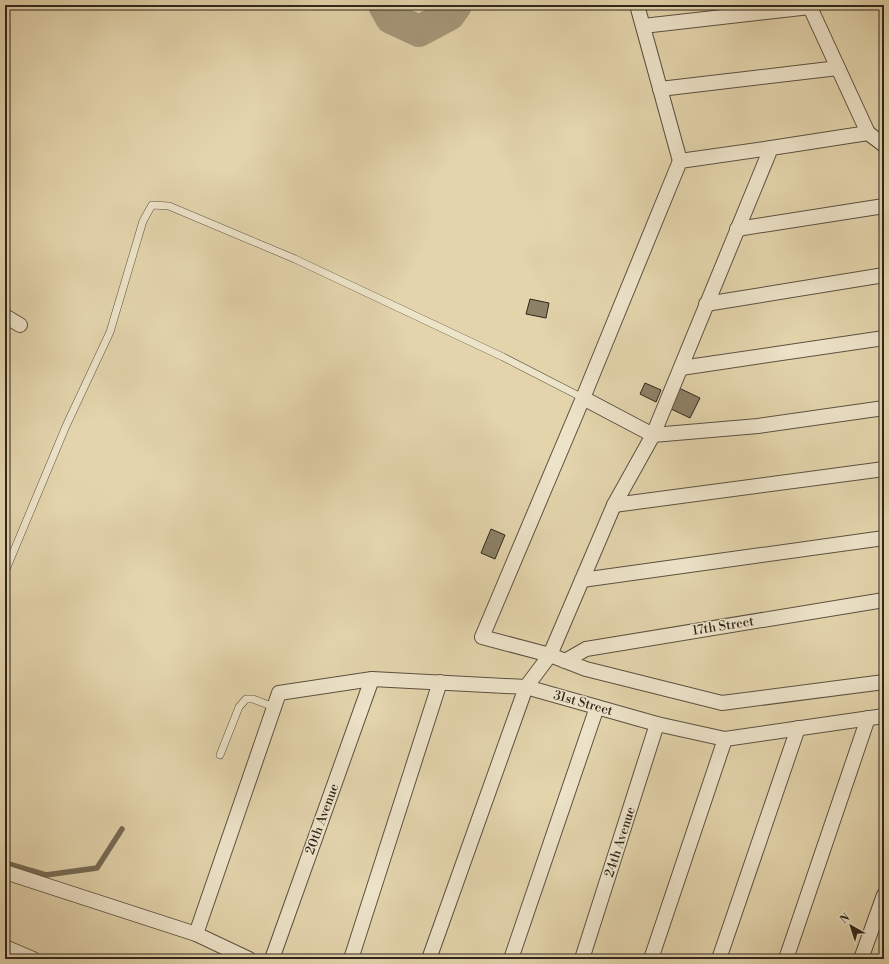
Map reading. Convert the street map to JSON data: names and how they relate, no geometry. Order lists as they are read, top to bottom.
{
  "streets": {
    "street": [
      "17th Street",
      "31st Street",
      "20th Avenue",
      "24th Avenue"
    ]
  },
  "crossings": [
    ["31st Street", "20th Avenue"],
    ["31st Street", "24th Avenue"]
  ],
  "north": "top left"
}
